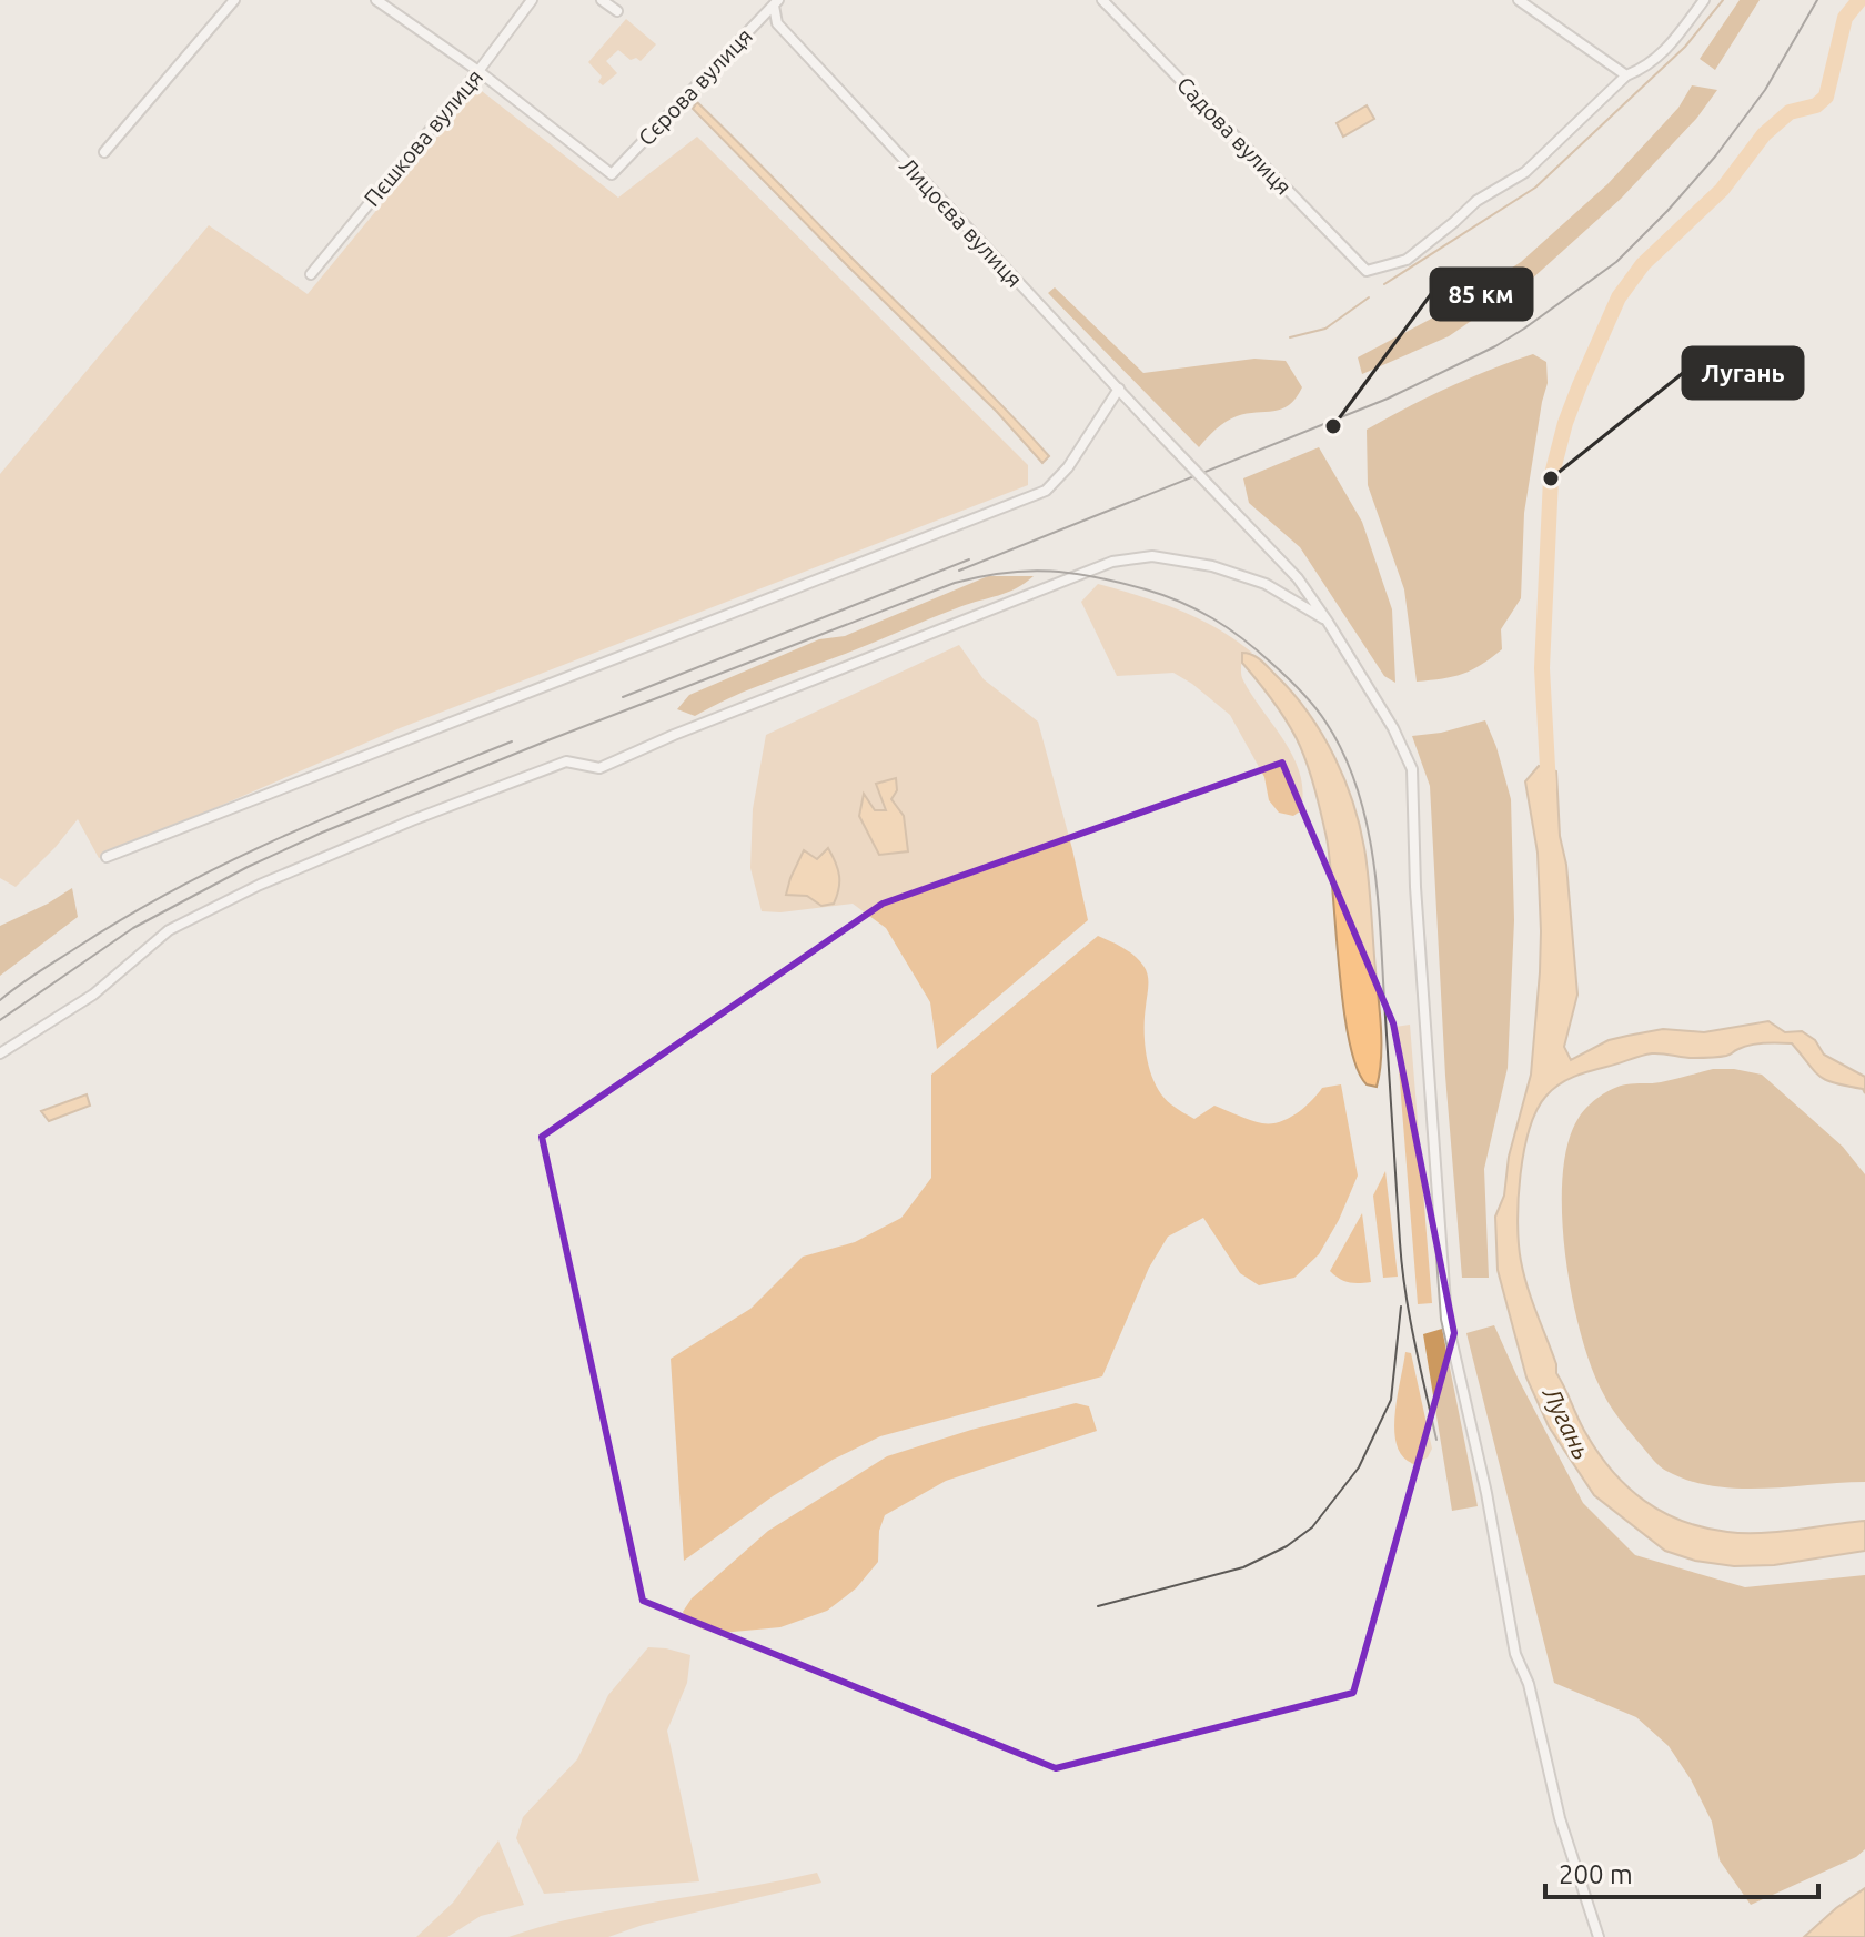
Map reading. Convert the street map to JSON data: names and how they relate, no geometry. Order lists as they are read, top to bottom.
{
  "streets": {
    "street": [
      "Сєрова вулиця",
      "Садова вулиця",
      "Пєшкова вулиця",
      "Лицоєва вулиця"
    ]
  },
  "crossings": [
    ["Сєрова вулиця", "Пєшкова вулиця"],
    ["Сєрова вулиця", "Лицоєва вулиця"]
  ],
  "water": ["Лугань"],
  "places": ["85 км", "Лугань"],
  "scale_bar": "200 m"
}
